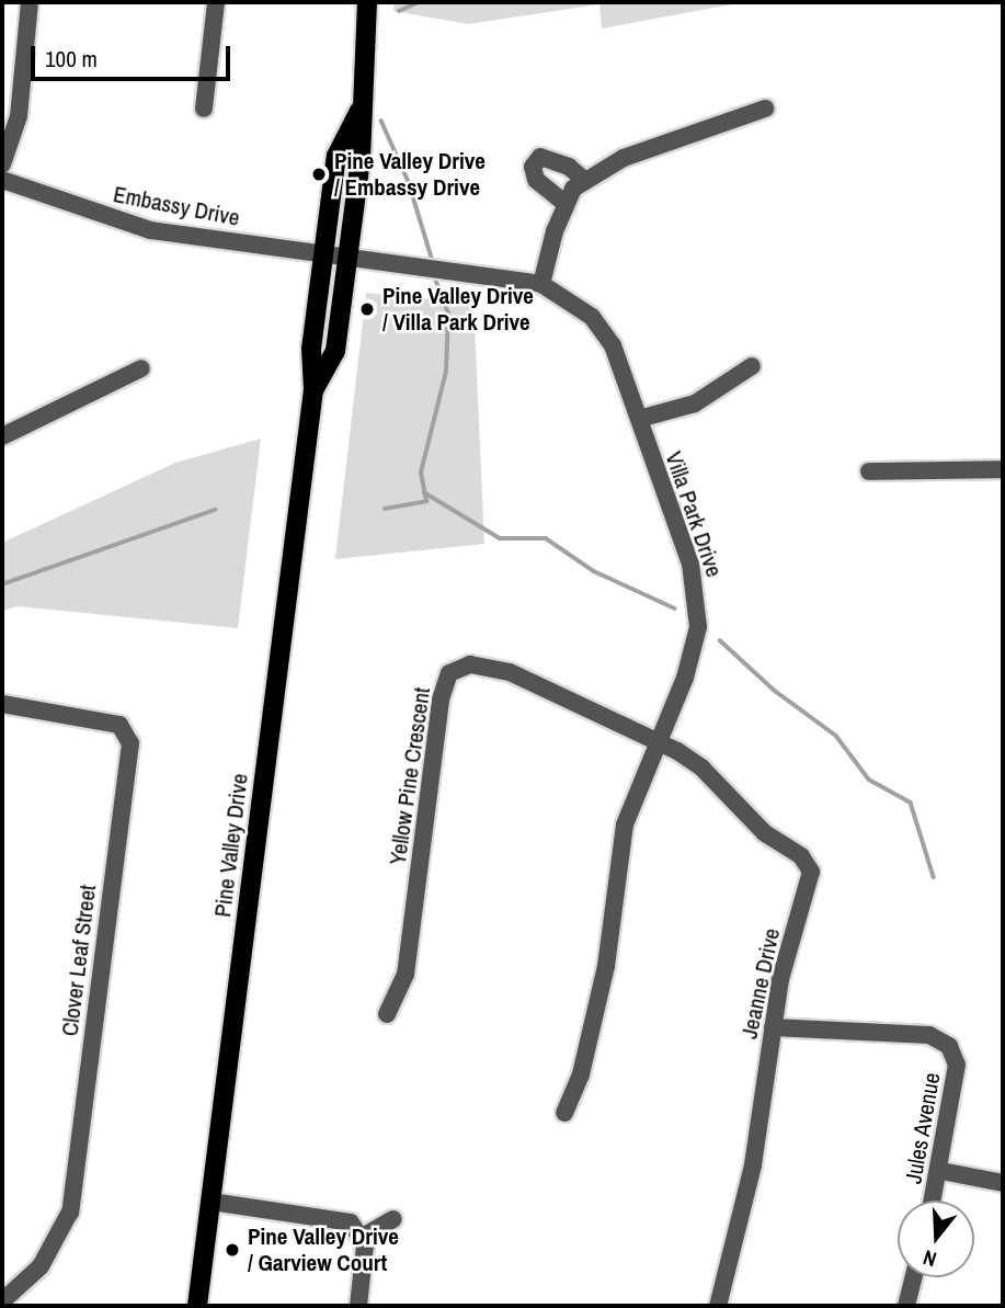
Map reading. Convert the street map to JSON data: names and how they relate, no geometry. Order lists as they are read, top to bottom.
{
  "streets": {
    "main road": ["Pine Valley Drive"],
    "street": [
      "Embassy Drive",
      "Villa Park Drive",
      "Yellow Pine Crescent",
      "Clover Leaf Street",
      "Jeanne Drive",
      "Jules Avenue"
    ]
  },
  "crossings": [
    ["Embassy Drive", "Villa Park Drive"],
    ["Embassy Drive", "Pine Valley Drive"],
    ["Villa Park Drive", "Yellow Pine Crescent"],
    ["Villa Park Drive", "Pine Valley Drive"],
    ["Villa Park Drive", "Jeanne Drive"],
    ["Yellow Pine Crescent", "Jeanne Drive"],
    ["Jeanne Drive", "Jules Avenue"]
  ],
  "places": ["Pine Valley Drive / Embassy Drive", "Pine Valley Drive / Villa Park Drive", "Pine Valley Drive / Garview Court"],
  "scale_bar": "100 m",
  "north": "bottom"
}
